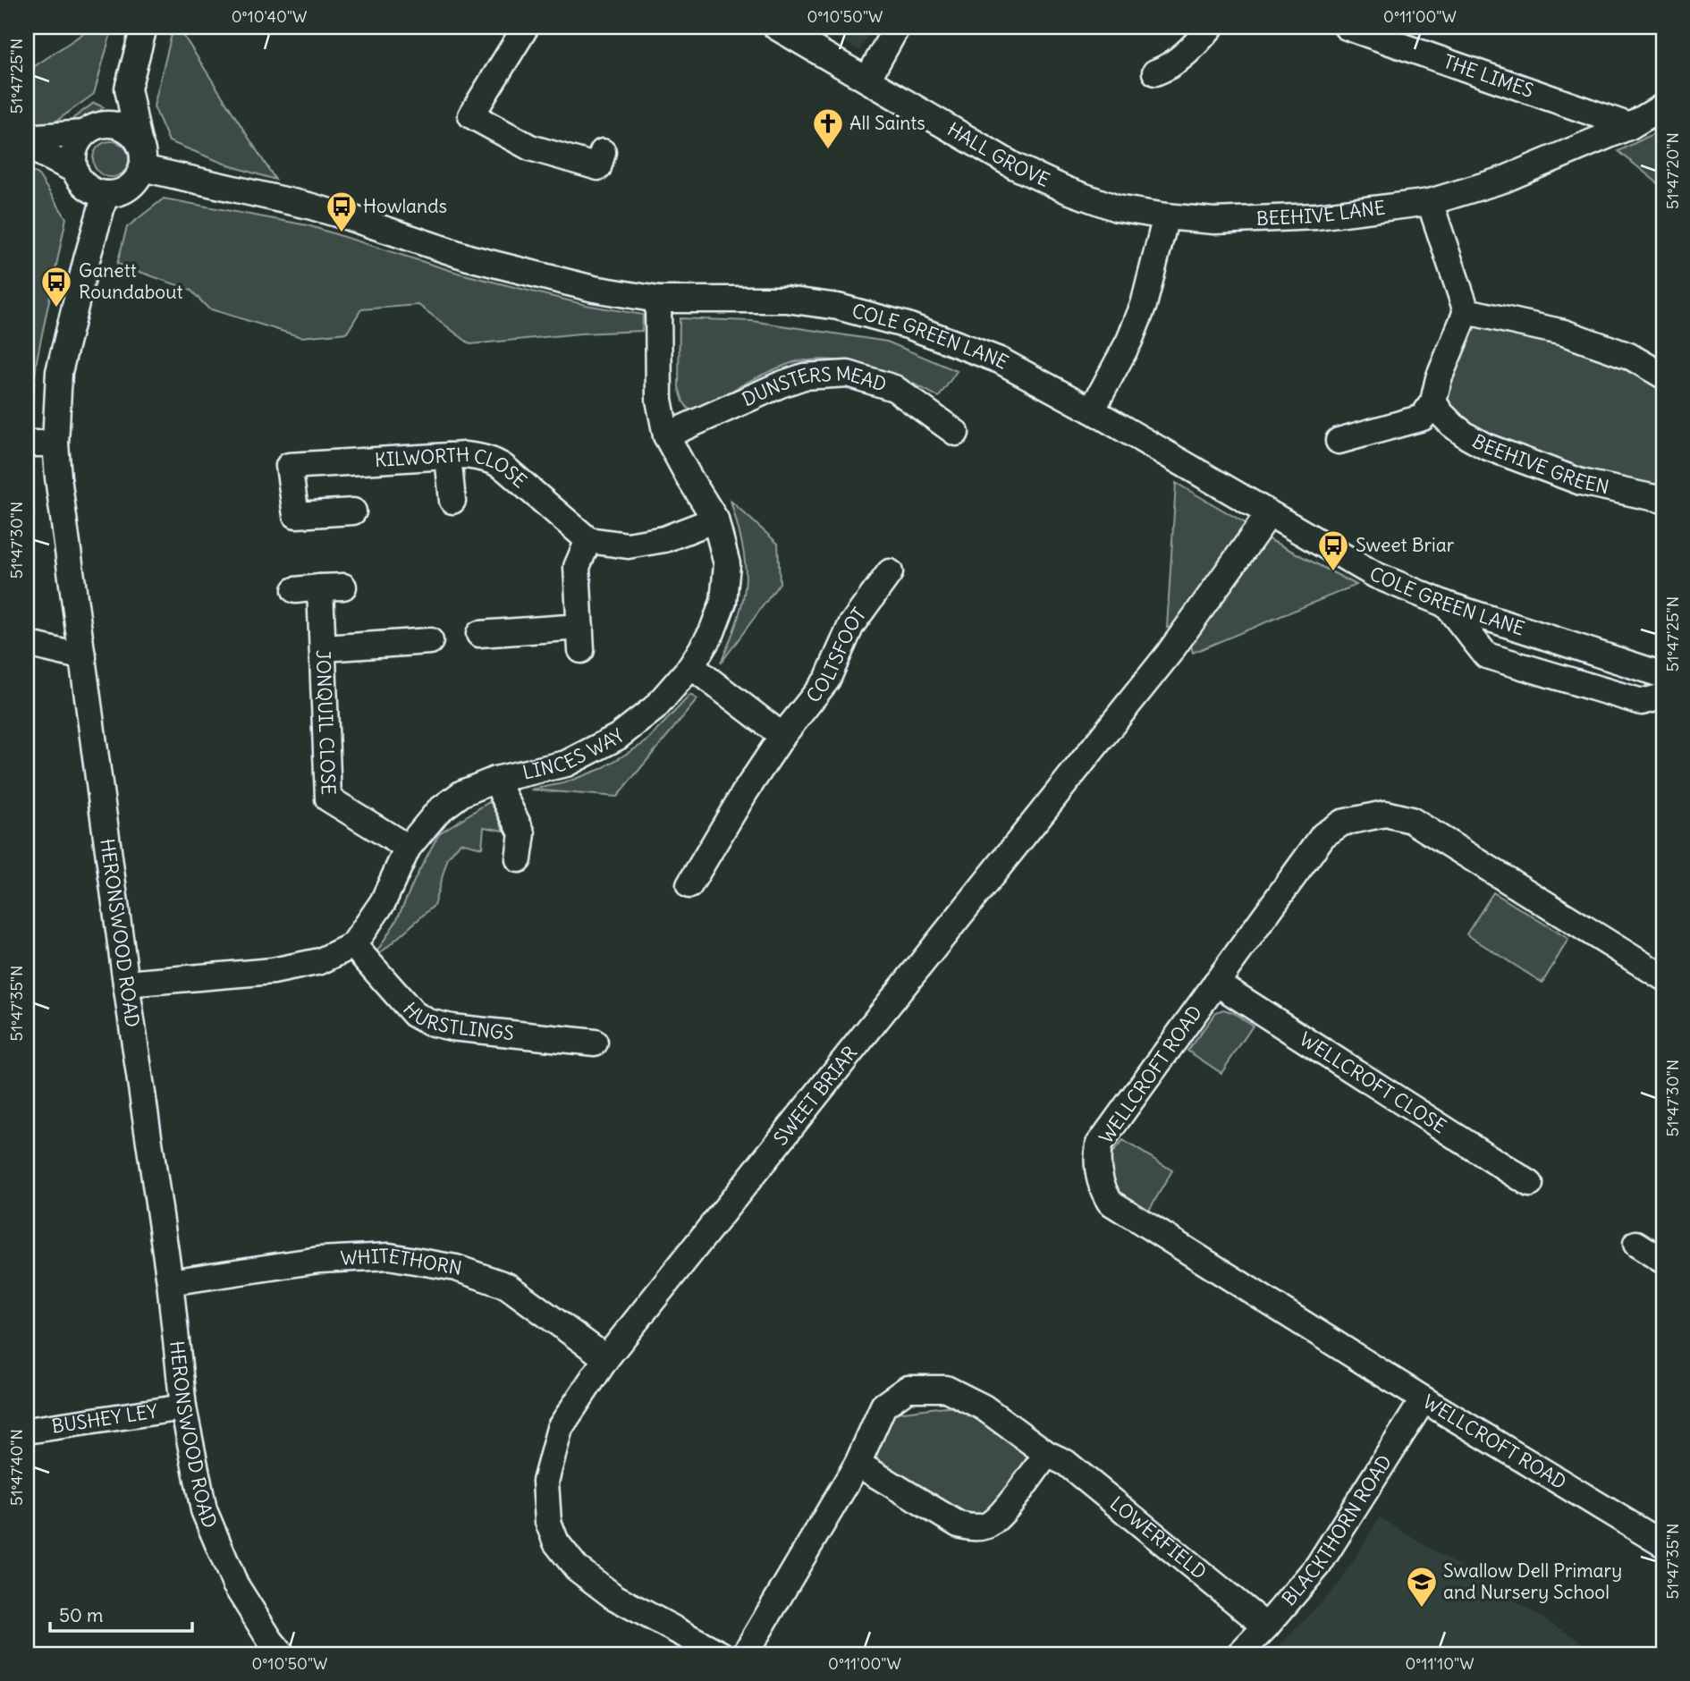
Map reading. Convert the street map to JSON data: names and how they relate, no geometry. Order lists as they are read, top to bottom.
{
  "streets": {
    "street": [
      "THE LIMES",
      "HALL GROVE",
      "BEEHIVE LANE",
      "COLE GREEN LANE",
      "DUNSTERS MEAD",
      "BEEHIVE GREEN",
      "KILWORTH CLOSE",
      "COLTSFOOT",
      "JONQUIL CLOSE",
      "LINCES WAY",
      "HERONSWOOD ROAD",
      "HURSTLINGS",
      "WELLCROFT ROAD",
      "WELLCROFT CLOSE",
      "SWEET BRIAR",
      "WHITETHORN",
      "BUSHEY LEY",
      "BLACKTHORN ROAD",
      "LOWERFIELD"
    ]
  },
  "crossings": [
    ["THE LIMES", "BEEHIVE LANE"],
    ["HALL GROVE", "BEEHIVE LANE"],
    ["COLE GREEN LANE", "LINCES WAY"],
    ["COLE GREEN LANE", "HERONSWOOD ROAD"],
    ["COLE GREEN LANE", "SWEET BRIAR"],
    ["DUNSTERS MEAD", "LINCES WAY"],
    ["JONQUIL CLOSE", "LINCES WAY"],
    ["LINCES WAY", "HERONSWOOD ROAD"],
    ["LINCES WAY", "HURSTLINGS"],
    ["HERONSWOOD ROAD", "WHITETHORN"],
    ["HERONSWOOD ROAD", "BUSHEY LEY"],
    ["WELLCROFT ROAD", "WELLCROFT CLOSE"],
    ["WELLCROFT ROAD", "BLACKTHORN ROAD"],
    ["SWEET BRIAR", "WHITETHORN"],
    ["BLACKTHORN ROAD", "LOWERFIELD"]
  ],
  "places": {
    "church": ["All Saints"],
    "bus stop": ["Howlands", "Ganett Roundabout", "Sweet Briar"],
    "school or university": ["Swallow Dell Primary and Nursery School"]
  },
  "scale_bar": "50 m",
  "coordinates": [
    "0°10'40\"W",
    "0°10'50\"W",
    "0°11'00\"W",
    "51°47'25\"N",
    "51°47'20\"N",
    "51°47'30\"N",
    "51°47'35\"N",
    "51°47'40\"N",
    "0°11'10\"W"
  ]
}
